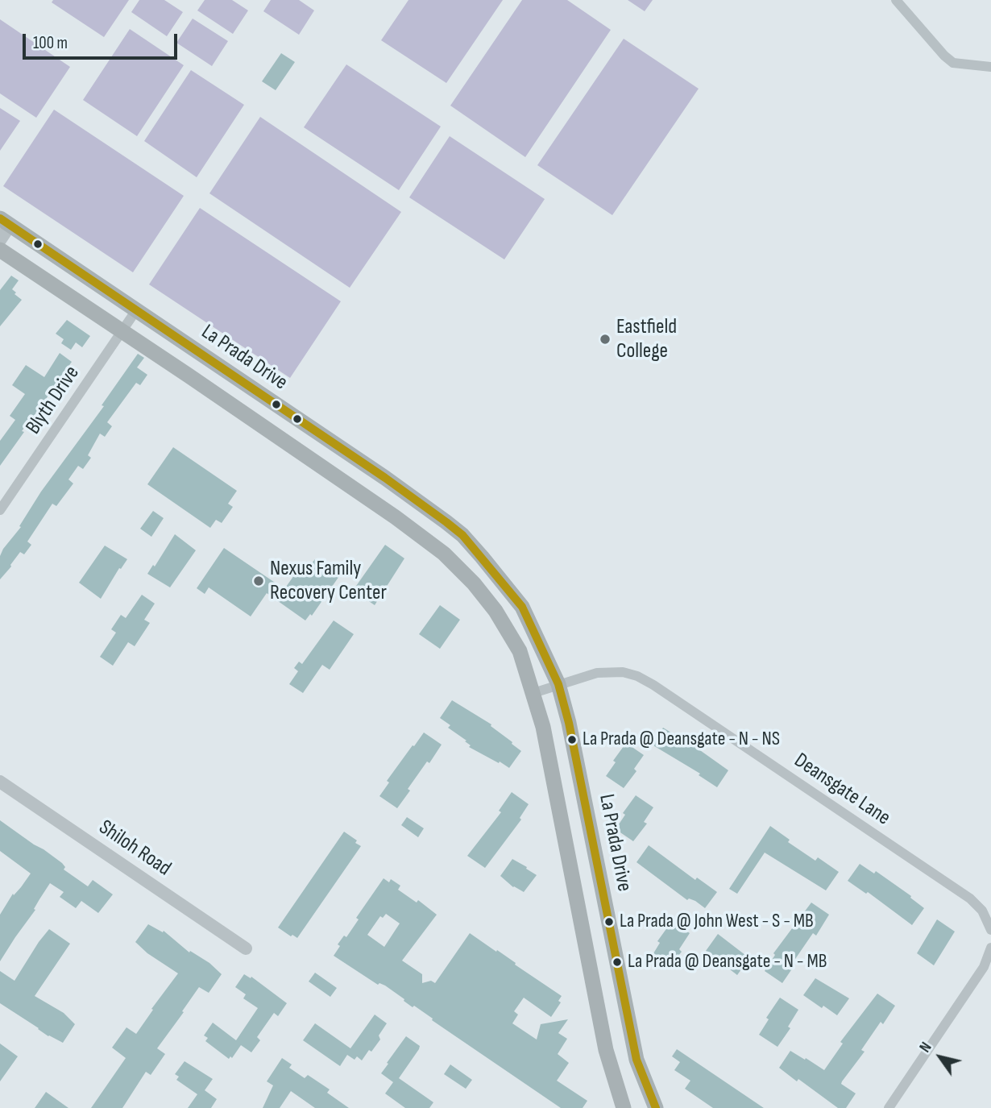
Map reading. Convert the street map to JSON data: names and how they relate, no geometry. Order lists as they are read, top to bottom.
{
  "streets": {
    "main road": ["La Prada Drive"],
    "street": ["Blyth Drive", "Deansgate Lane", "Shiloh Road"]
  },
  "crossings": [
    ["La Prada Drive", "Blyth Drive"],
    ["La Prada Drive", "Deansgate Lane"]
  ],
  "places": [
    "Eastfield College",
    "Nexus Family Recovery Center",
    "La Prada @ Deansgate - N - NS",
    "La Prada @ John West - S - MB",
    "La Prada @ Deansgate - N - MB"
  ],
  "scale_bar": "100 m",
  "north": "top left"
}
